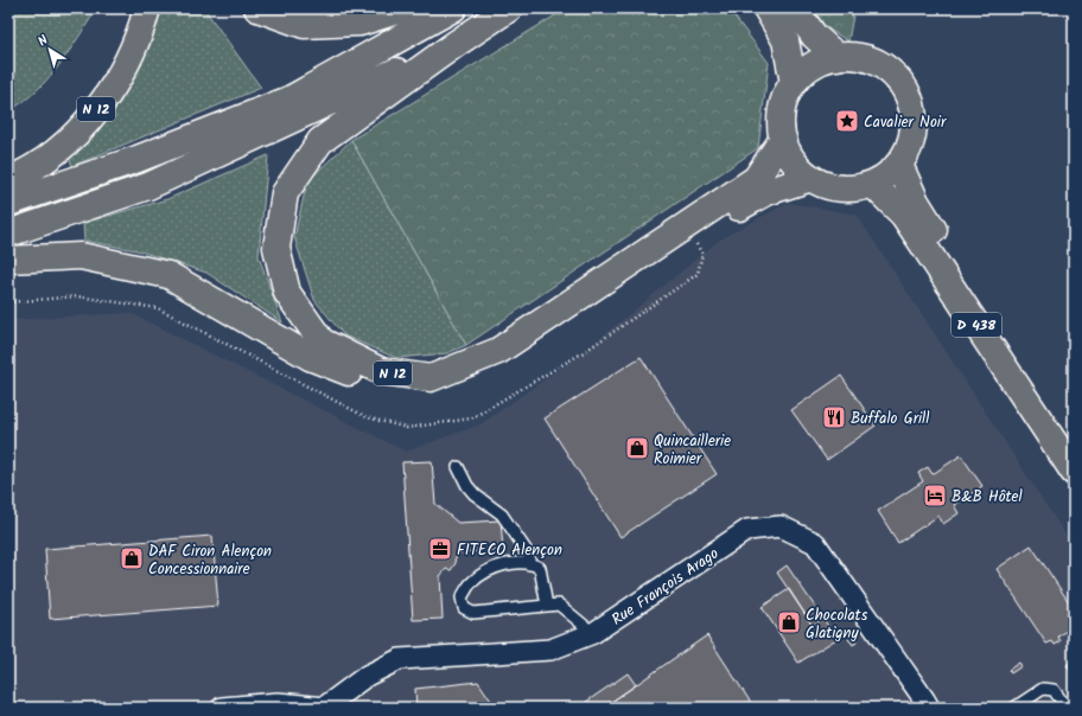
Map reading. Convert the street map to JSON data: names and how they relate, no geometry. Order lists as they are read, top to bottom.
{
  "streets": {
    "main road": ["N 12", "D 438"],
    "street": ["Rue François Arago"]
  },
  "crossings": [
    ["N 12", "D 438"]
  ],
  "places": {
    "place": ["Cavalier Noir"],
    "restaurant": ["Buffalo Grill"],
    "shop": ["Quincaillerie Roimier", "DAF Ciron Alençon Concessionnaire", "Chocolats Glatigny"],
    "hotel": ["B&B Hôtel"],
    "office": ["FITECO Alençon"]
  },
  "north": "top left"
}
